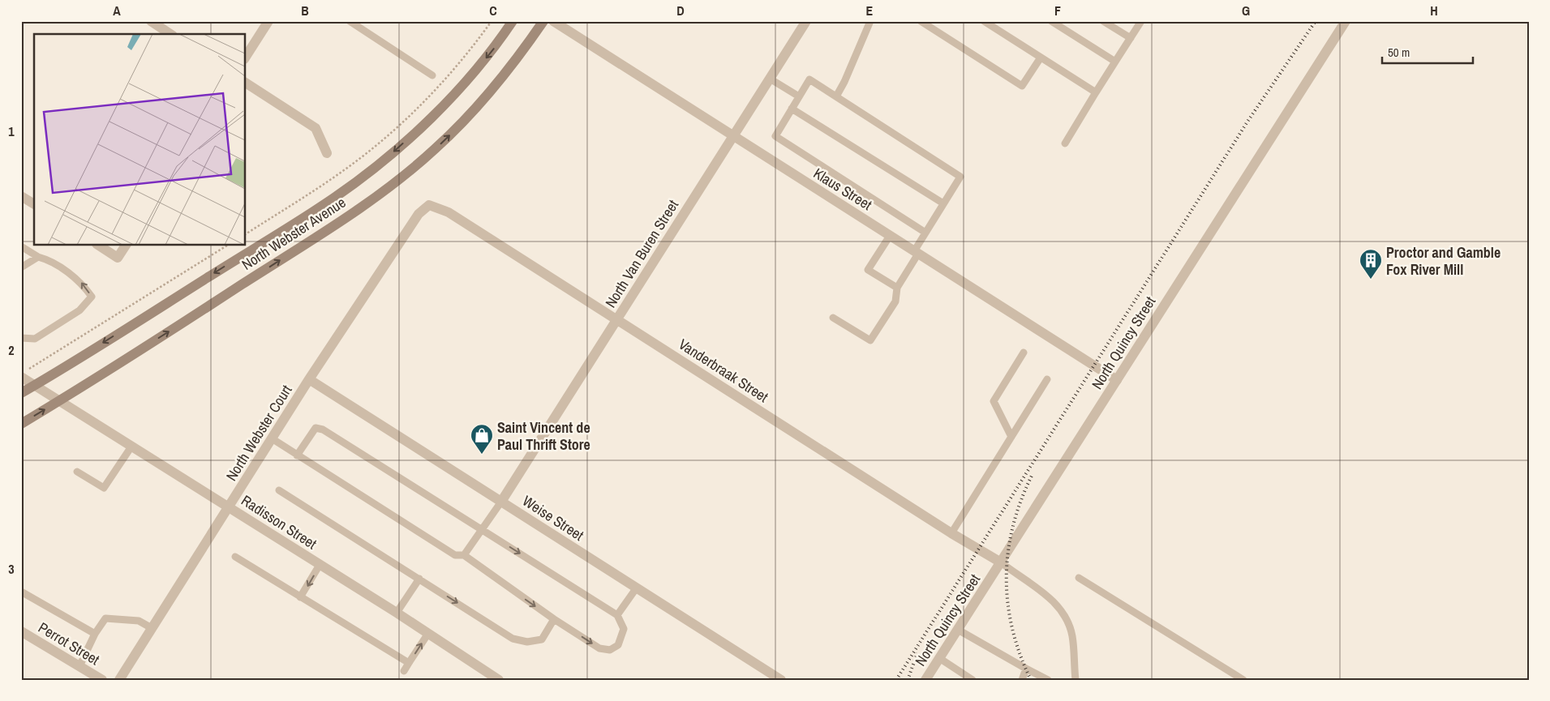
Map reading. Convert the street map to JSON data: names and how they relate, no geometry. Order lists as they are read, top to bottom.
{
  "streets": {
    "main road": ["North Webster Avenue"],
    "street": [
      "Klaus Street",
      "North Van Buren Street",
      "North Quincy Street",
      "Vanderbraak Street",
      "North Webster Court",
      "Weise Street",
      "Radisson Street",
      "Perrot Street"
    ]
  },
  "crossings": [
    ["Klaus Street", "North Van Buren Street"],
    ["Klaus Street", "North Quincy Street"],
    ["North Webster Avenue", "Radisson Street"],
    ["North Van Buren Street", "Vanderbraak Street"],
    ["North Van Buren Street", "Weise Street"],
    ["North Quincy Street", "Vanderbraak Street"],
    ["Vanderbraak Street", "North Webster Court"],
    ["North Webster Court", "Weise Street"],
    ["North Webster Court", "Radisson Street"]
  ],
  "places": {
    "building": ["Proctor and Gamble Fox River Mill"],
    "shop": ["Saint Vincent de Paul Thrift Store"]
  },
  "scale_bar": "50 m",
  "grid": {
    "columns": [
      "A",
      "B",
      "C",
      "D",
      "E",
      "F",
      "G",
      "H"
    ],
    "rows": ["1", "2", "3"]
  }
}
